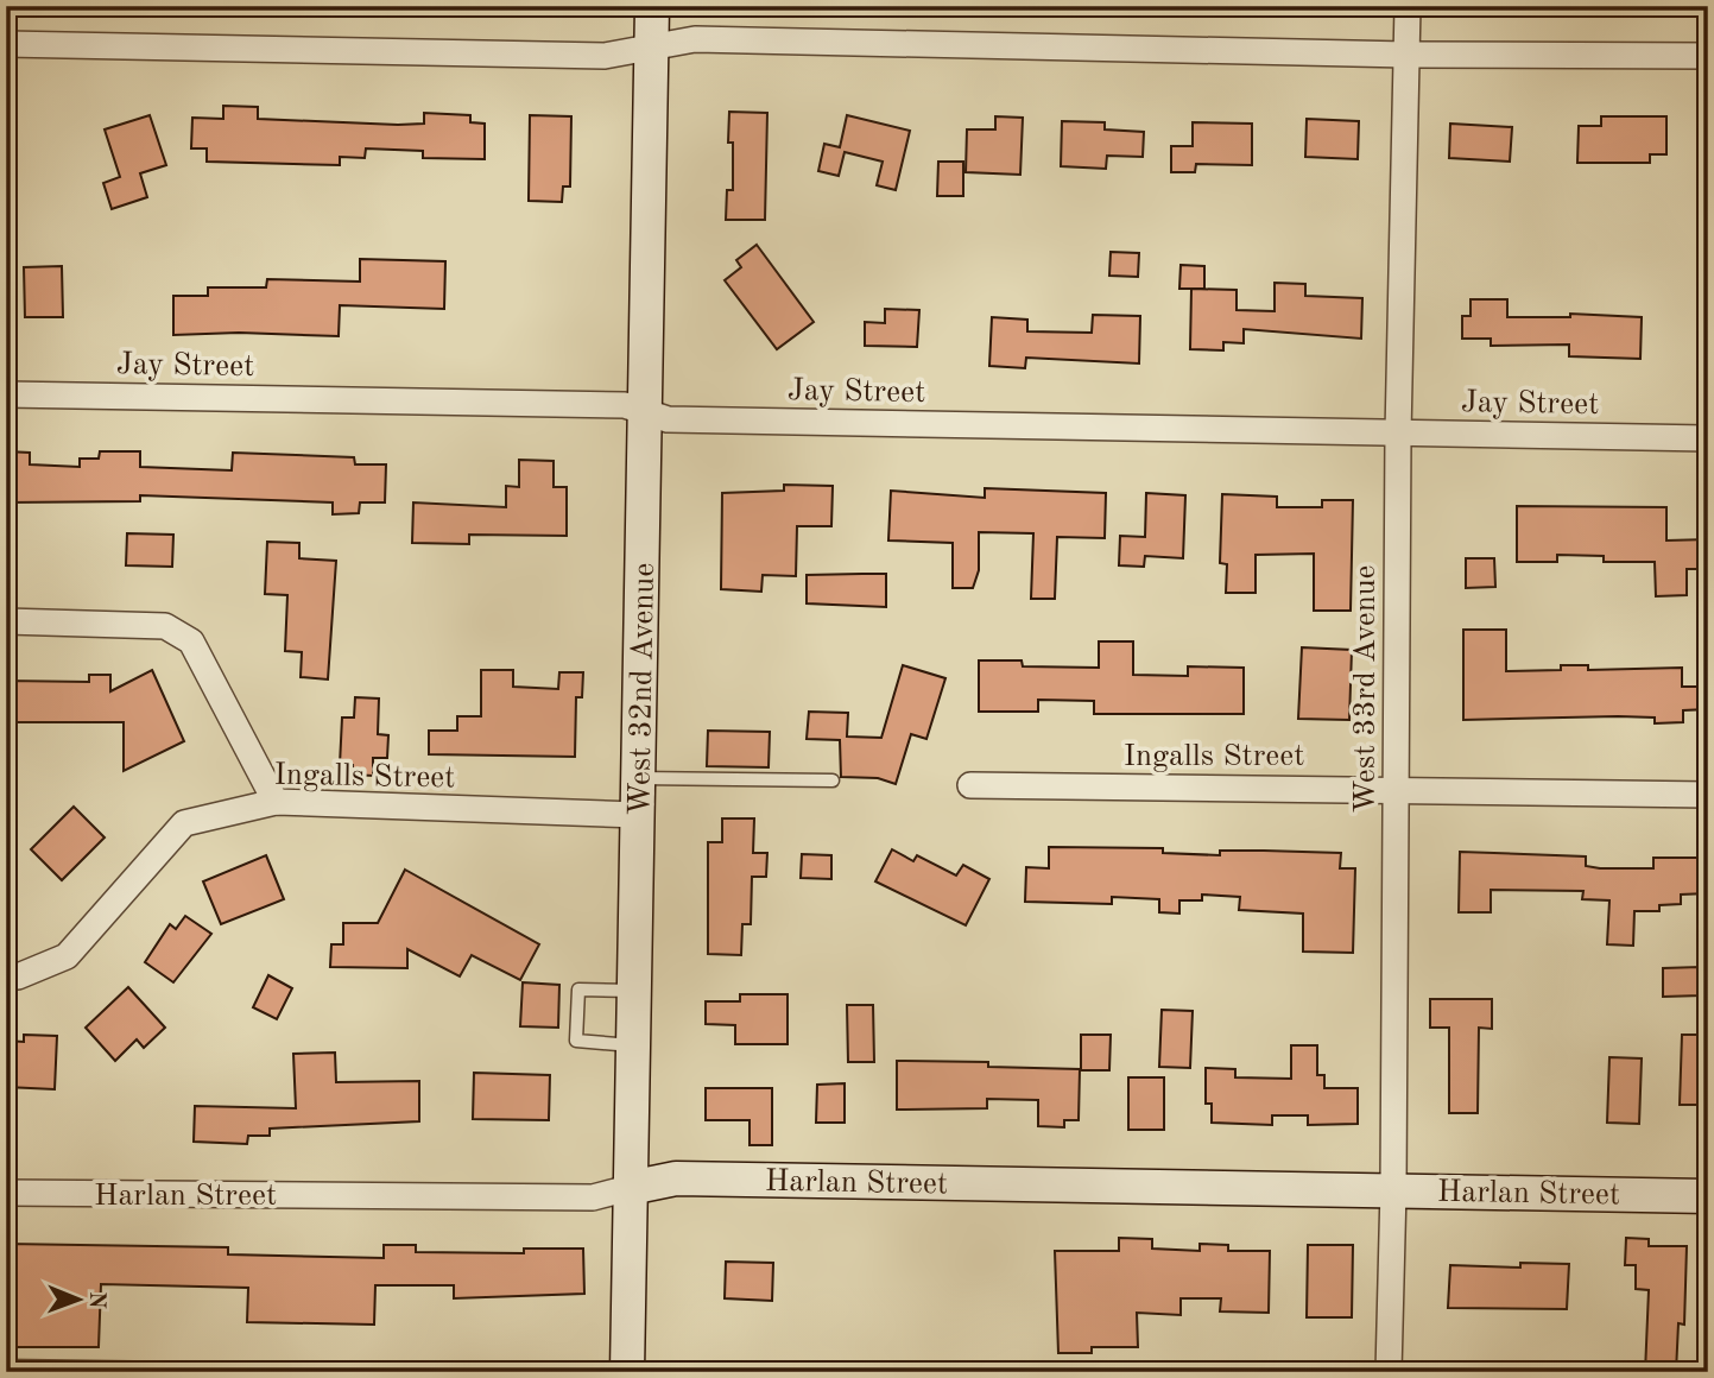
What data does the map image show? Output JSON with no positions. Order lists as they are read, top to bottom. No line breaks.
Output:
{"streets":{"street":["Jay Street","West 32nd Avenue","West 33rd Avenue","Ingalls Street","Harlan Street"]},"crossings":[["Jay Street","West 32nd Avenue"],["Jay Street","West 33rd Avenue"],["West 32nd Avenue","Ingalls Street"],["West 32nd Avenue","Harlan Street"],["West 33rd Avenue","Ingalls Street"],["West 33rd Avenue","Harlan Street"]],"north":"right"}
